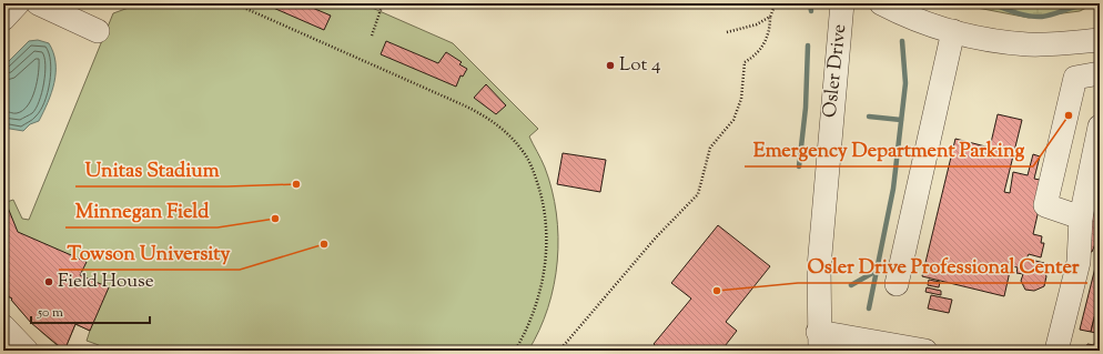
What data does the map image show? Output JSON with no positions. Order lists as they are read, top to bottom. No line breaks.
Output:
{"streets":{"street":["Osler Drive"]},"places":["Lot 4","Emergency Department Parking","Unitas Stadium","Minnegan Field","Towson University","Field House","Osler Drive Professional Center"],"scale_bar":"50 m"}
